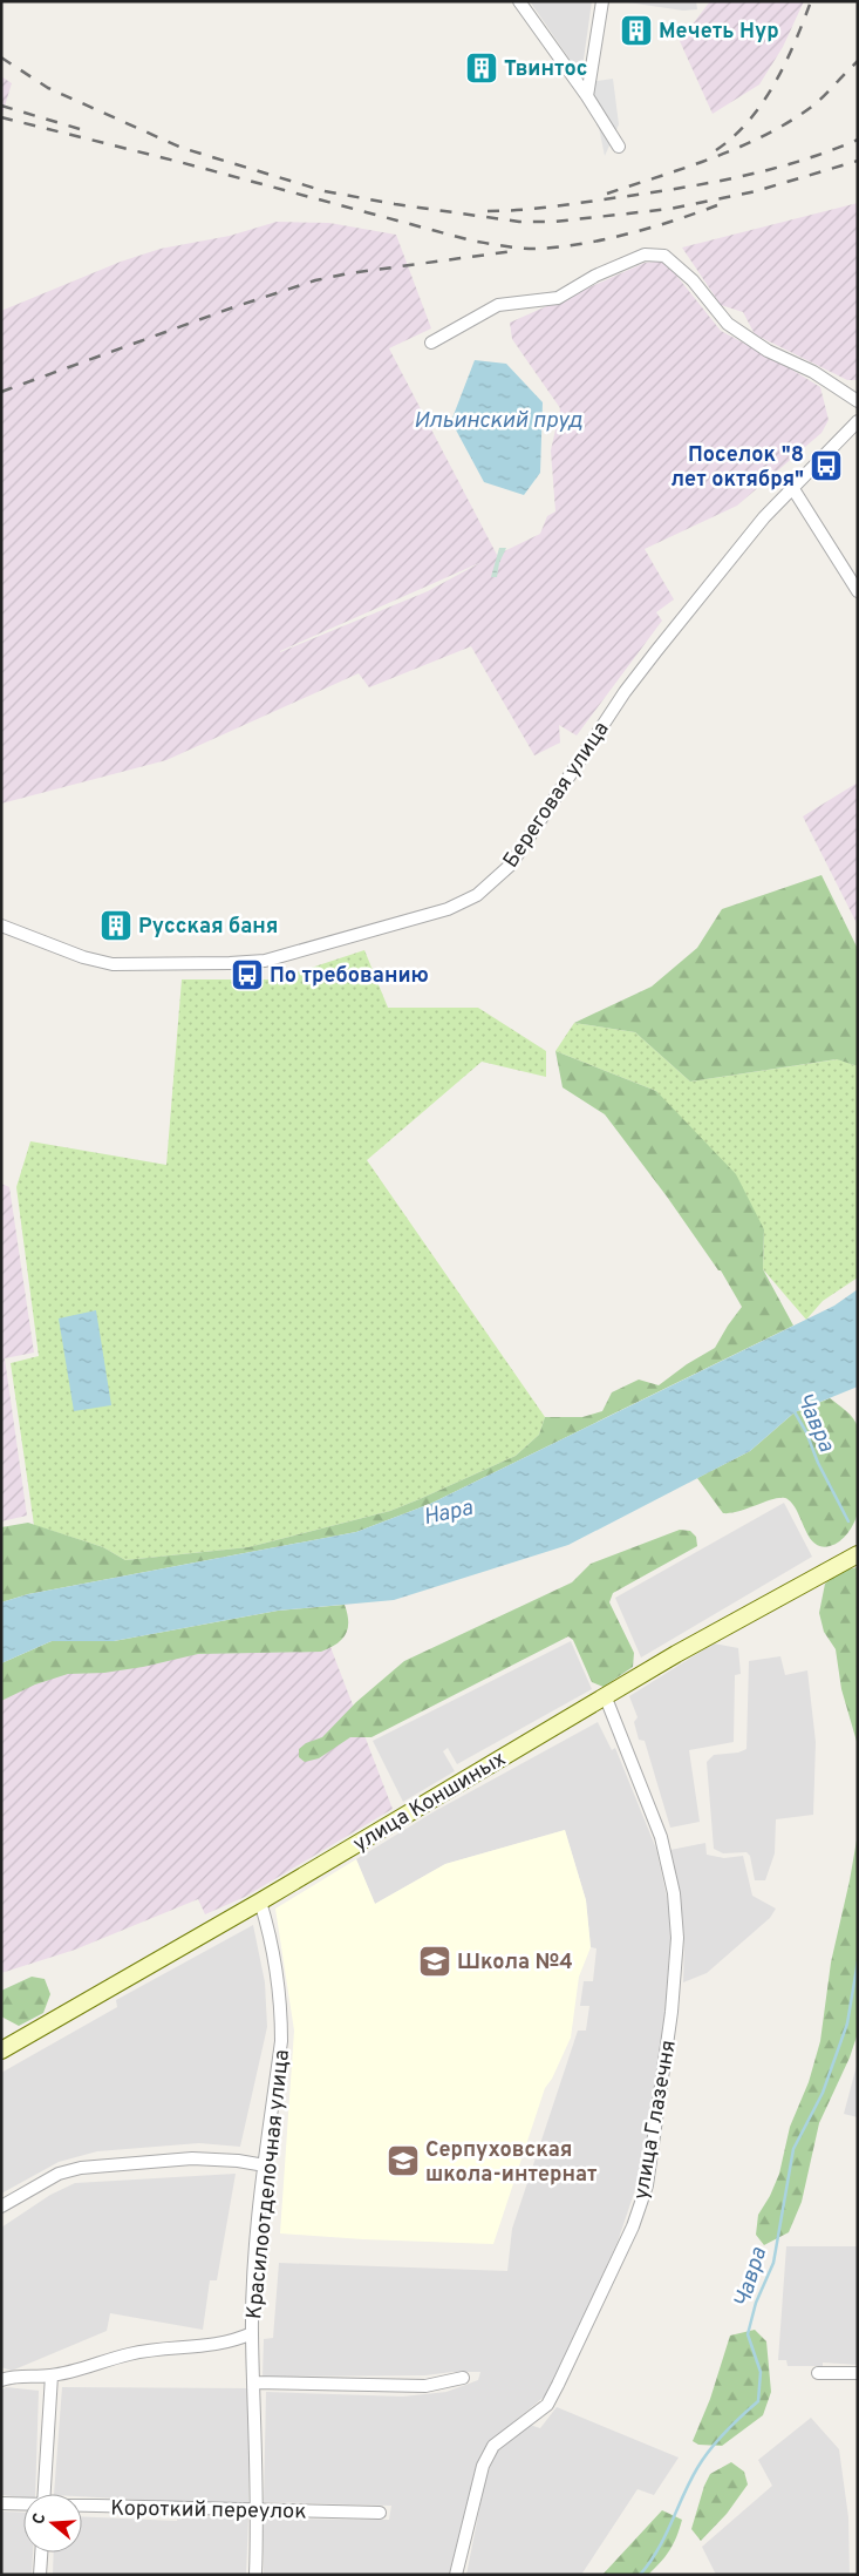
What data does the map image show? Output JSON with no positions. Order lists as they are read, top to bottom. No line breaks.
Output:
{"streets":{"main road":["улица Коншиных"],"street":["Береговая улица","улица Глазечня","Красилоотделочная улица","Короткий переулок"]},"crossings":[["улица Коншиных","улица Глазечня"],["улица Коншиных","Красилоотделочная улица"],["Красилоотделочная улица","Короткий переулок"]],"water":["Ильинский пруд","Чавра","Нара"],"places":{"building":["Мечеть Нур","Твинтос","Русская баня"],"bus stop":["Поселок \"8 лет октября\"","По требованию"],"school or university":["Школа №4","Серпуховская школа-интернат"]},"north":"left"}
